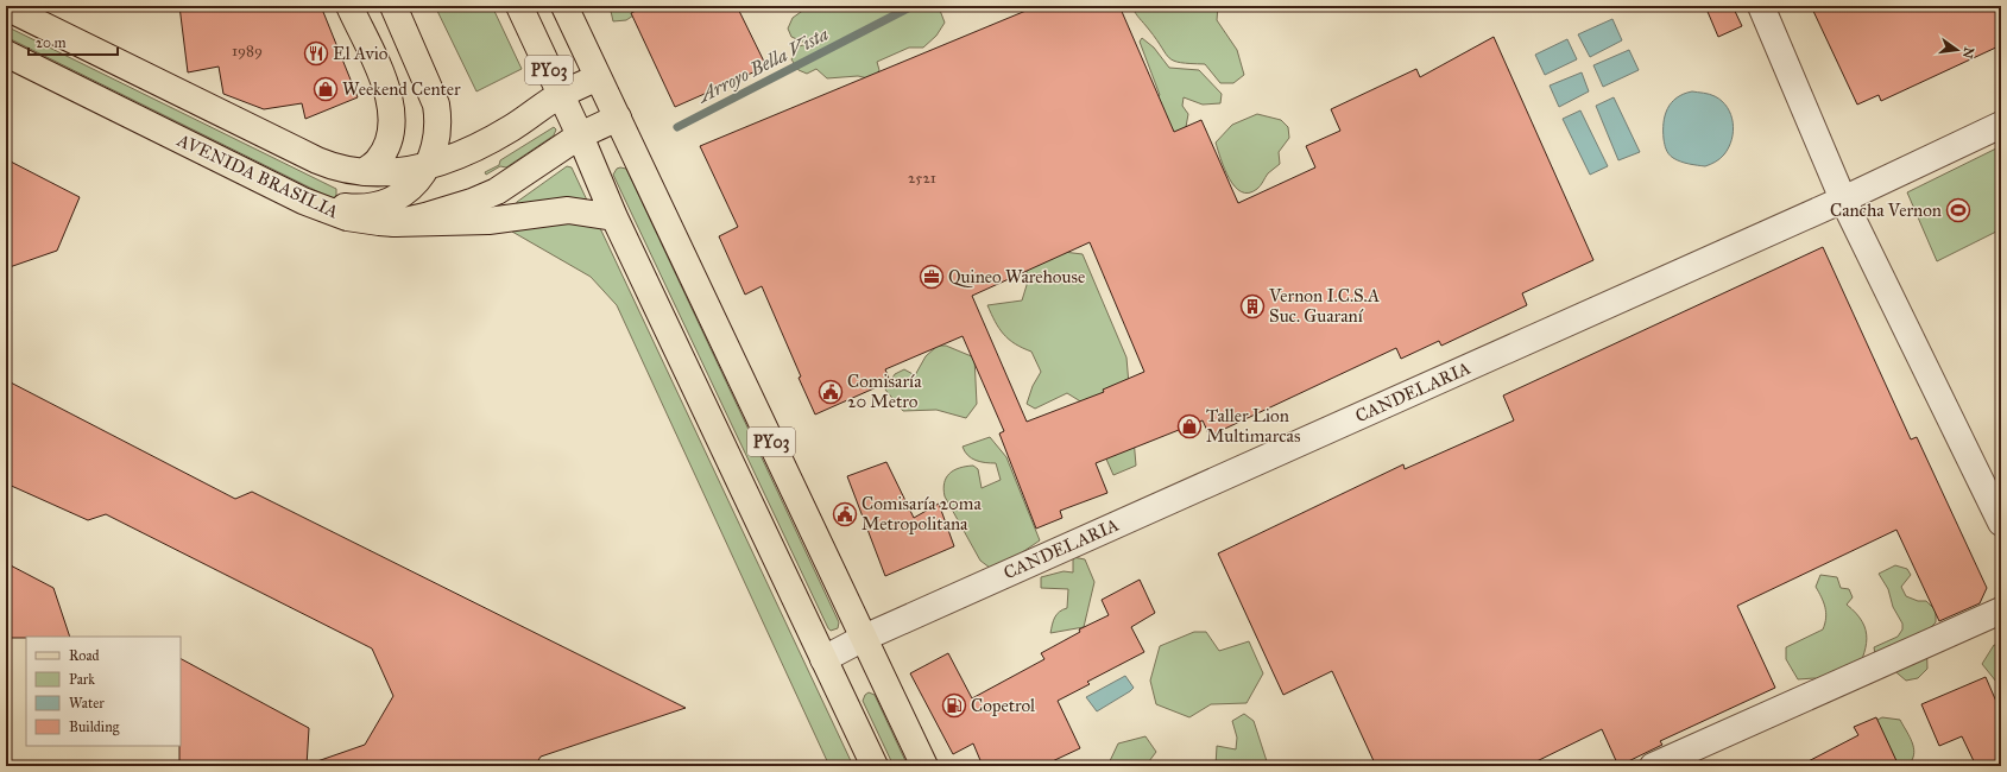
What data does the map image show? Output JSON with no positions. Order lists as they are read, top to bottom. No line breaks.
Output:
{"streets":{"main road":["PY03","AVENIDA BRASILIA"],"street":["CANDELARIA"]},"crossings":[["PY03","AVENIDA BRASILIA"],["PY03","CANDELARIA"]],"water":["Arroyo Bella Vista"],"places":{"restaurant":["El Avio"],"shop":["Weekend Center","Taller Lion Multimarcas"],"sports":["Cancha Vernon"],"office":["Quineo Warehouse"],"building":["Vernon I.C.S.A Suc. Guaraní"],"public building":["Comisaría 20 Metro","Comisaría 20ma Metropolitana"],"fuel station":["Copetrol"]},"house_numbers":["1989","2521"],"legend":["Road","Park","Water","Building"],"scale_bar":"20 m","north":"right"}
